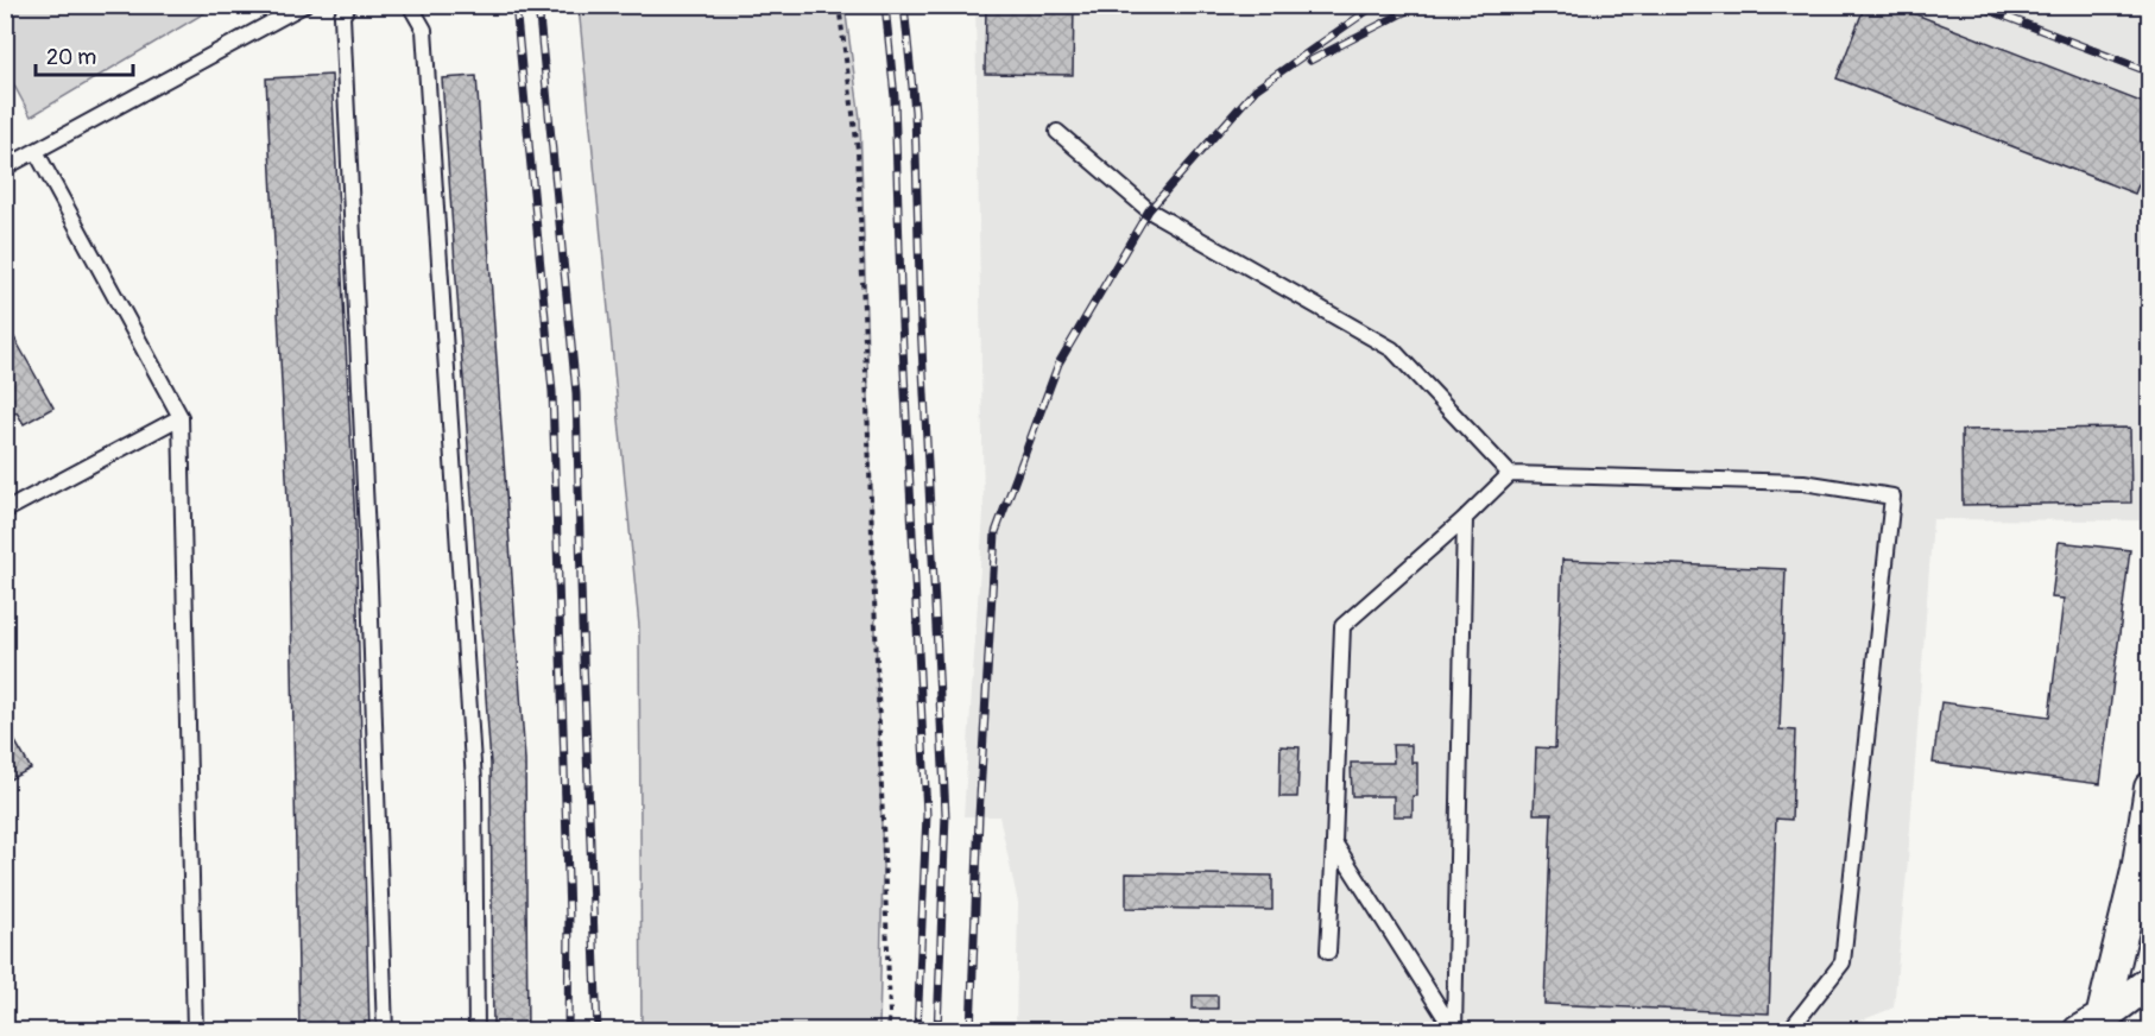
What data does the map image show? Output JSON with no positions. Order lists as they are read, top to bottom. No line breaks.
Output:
{"scale_bar":"20 m"}
